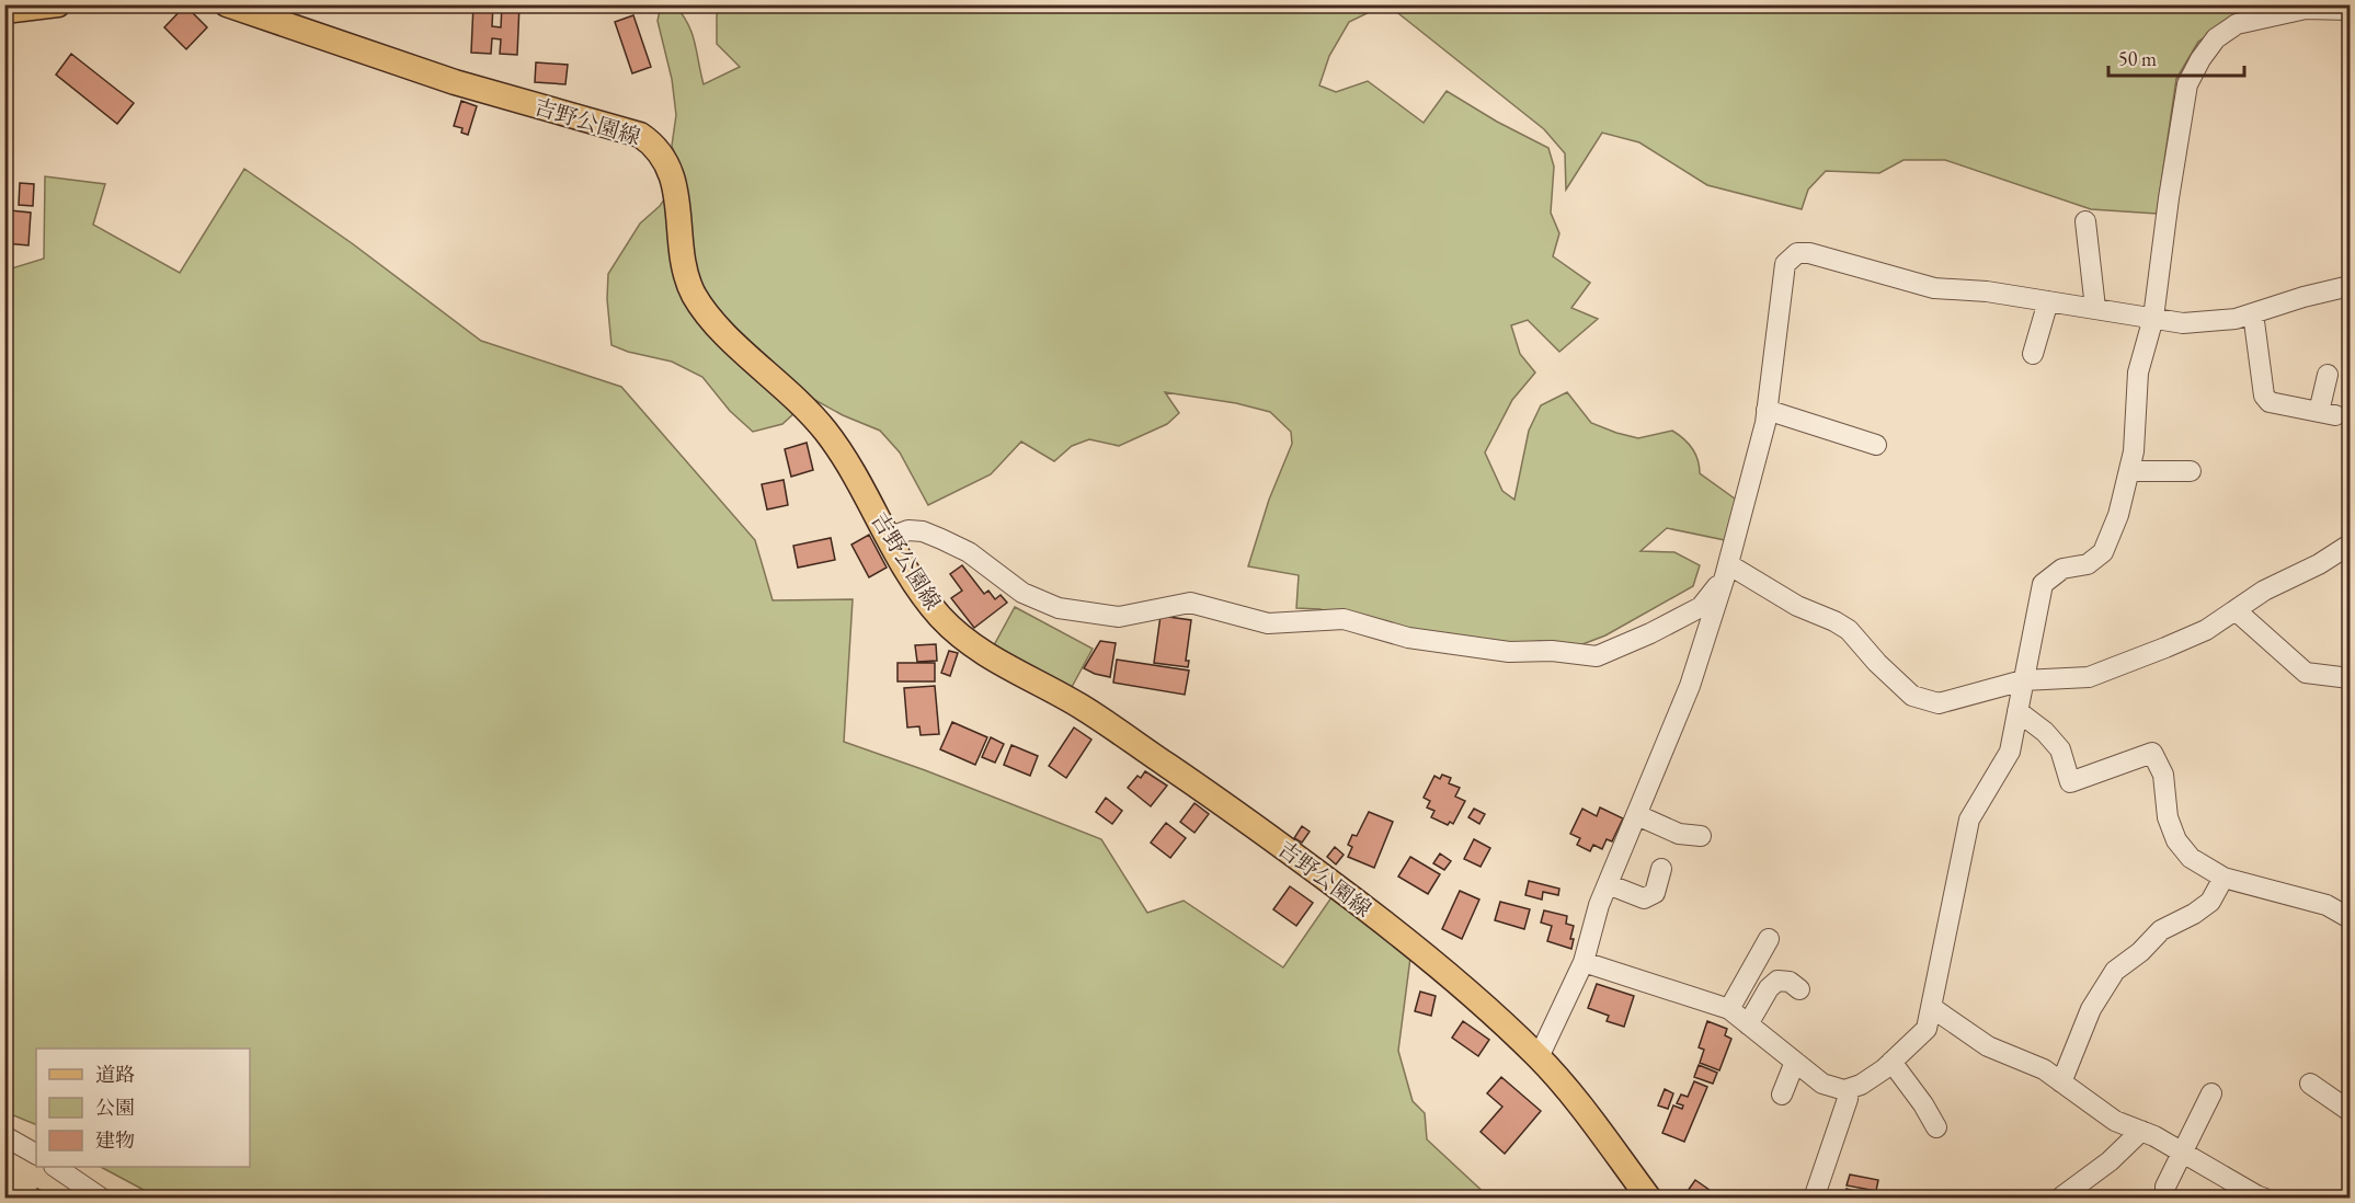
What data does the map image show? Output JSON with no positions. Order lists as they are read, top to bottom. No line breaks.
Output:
{"streets":{"main road":["吉野公園線"]},"legend":["道路","公園","建物"],"scale_bar":"50 m"}
